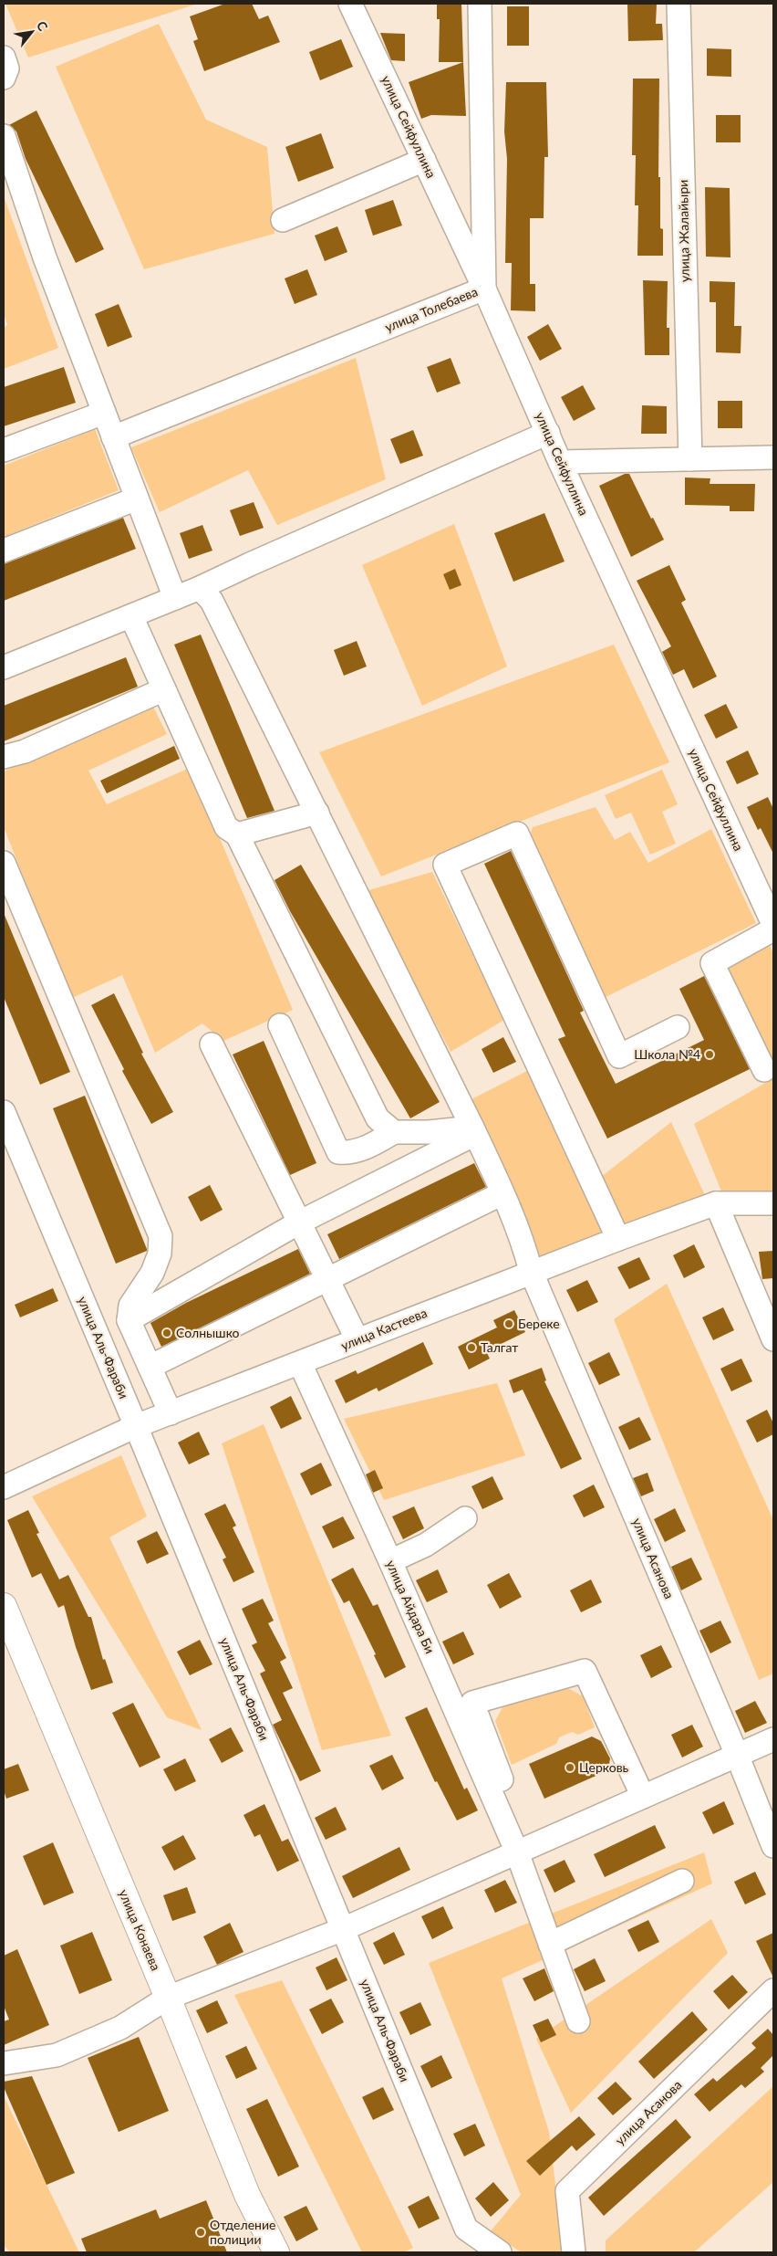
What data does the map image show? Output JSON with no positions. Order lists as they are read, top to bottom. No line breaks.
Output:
{"streets":{"main road":["улица Конаева"],"street":["улица Сейфуллина","улица Жалайыри","улица Толебаева","улица Кастеева","улица Аль-Фараби","улица Асанова","улица Айдара Би"]},"crossings":[["улица Сейфуллина","улица Толебаева"],["улица Кастеева","улица Аль-Фараби"],["улица Кастеева","улица Асанова"],["улица Кастеева","улица Айдара Би"]],"places":["Школа №4","Береке","Солнышко","Талгат","Церковь","Отделение полиции"],"north":"top right"}
